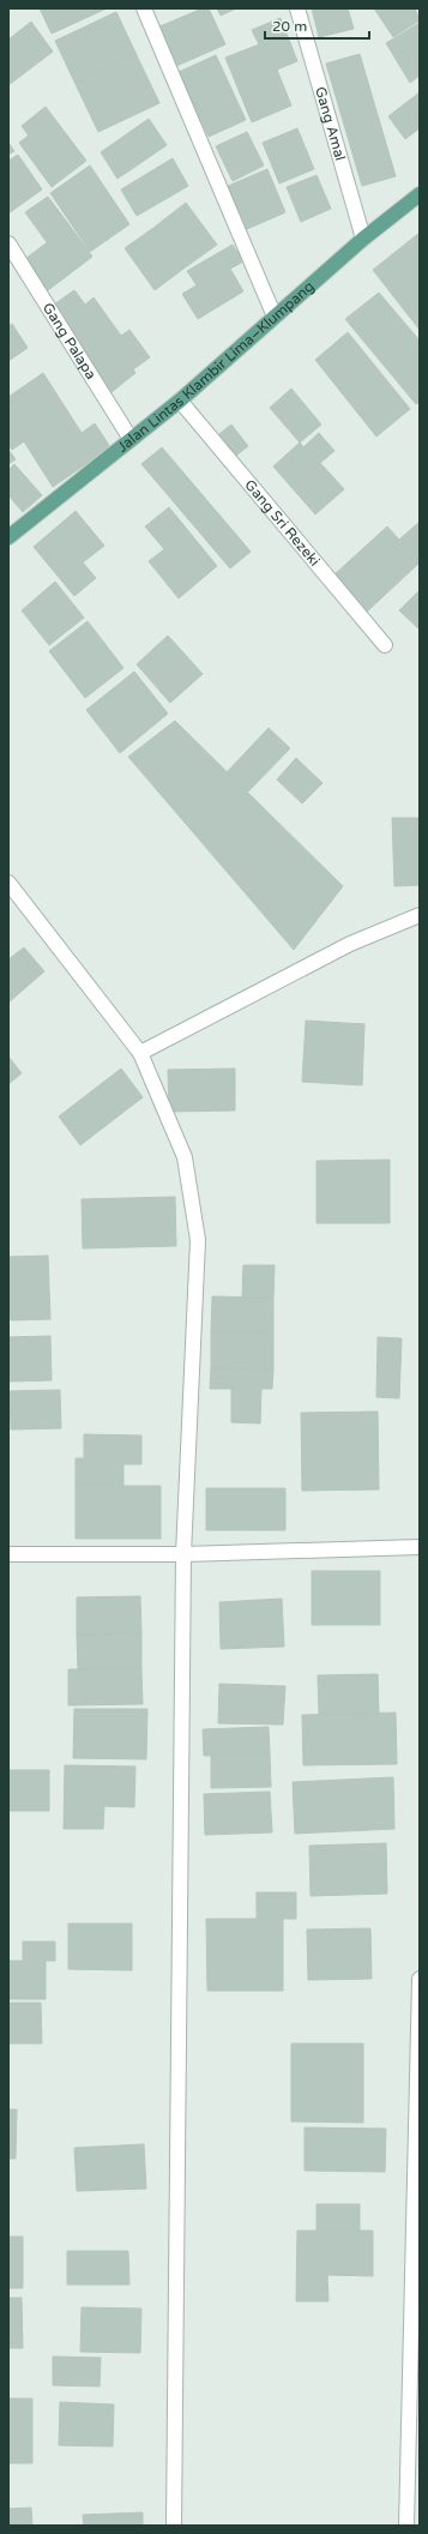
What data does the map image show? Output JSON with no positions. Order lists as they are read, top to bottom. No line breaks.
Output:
{"streets":{"main road":["Jalan Lintas Klambir Lima–Klumpang"],"street":["Gang Amal","Gang Palapa","Gang Sri Rezeki"]},"crossings":[["Gang Amal","Jalan Lintas Klambir Lima–Klumpang"],["Gang Palapa","Jalan Lintas Klambir Lima–Klumpang"],["Jalan Lintas Klambir Lima–Klumpang","Gang Sri Rezeki"]],"scale_bar":"20 m"}
